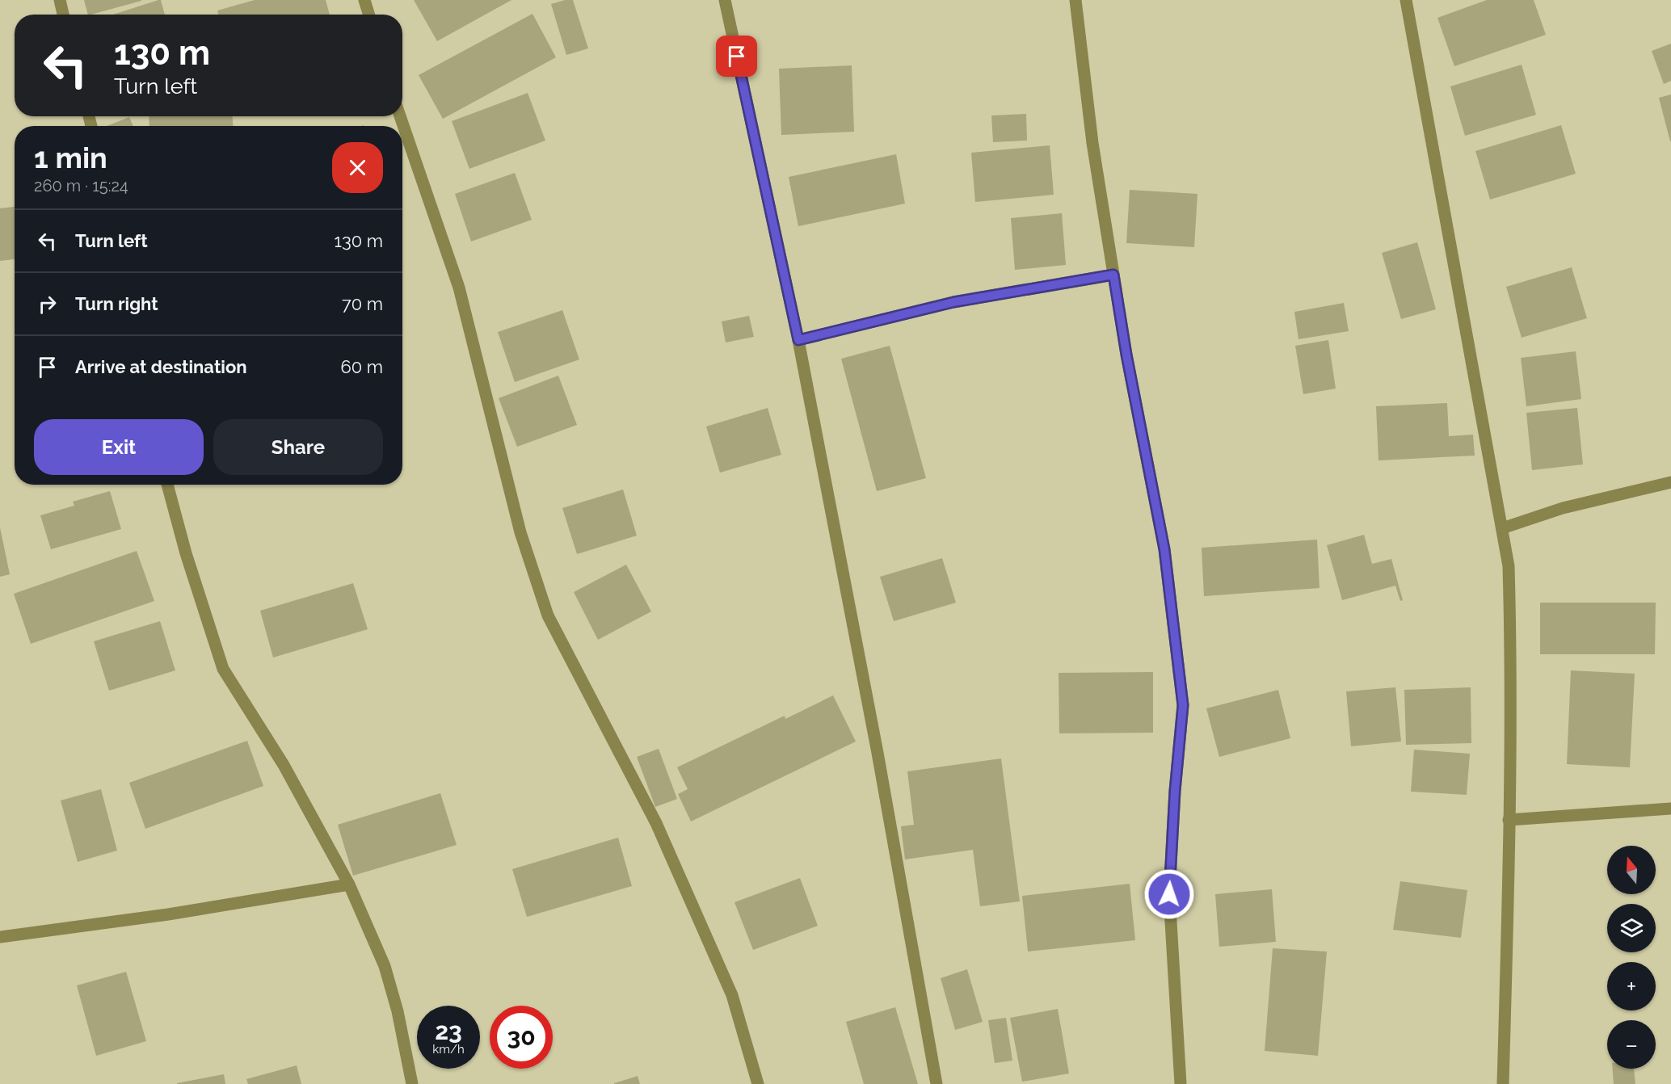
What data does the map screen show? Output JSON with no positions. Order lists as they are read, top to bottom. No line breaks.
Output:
{"north":"top","page":{"turn":["130 m","Turn left"],"heading":["1 min","260 m · 15:24"],"list":[{"name":"Turn left","value":"130 m"},{"name":"Turn right","value":"70 m"},{"name":"Arrive at destination","value":"60 m"}],"buttons":["Exit","Share"],"map_buttons":["+","−"],"speed":"23 km/h","limit":"30"}}
